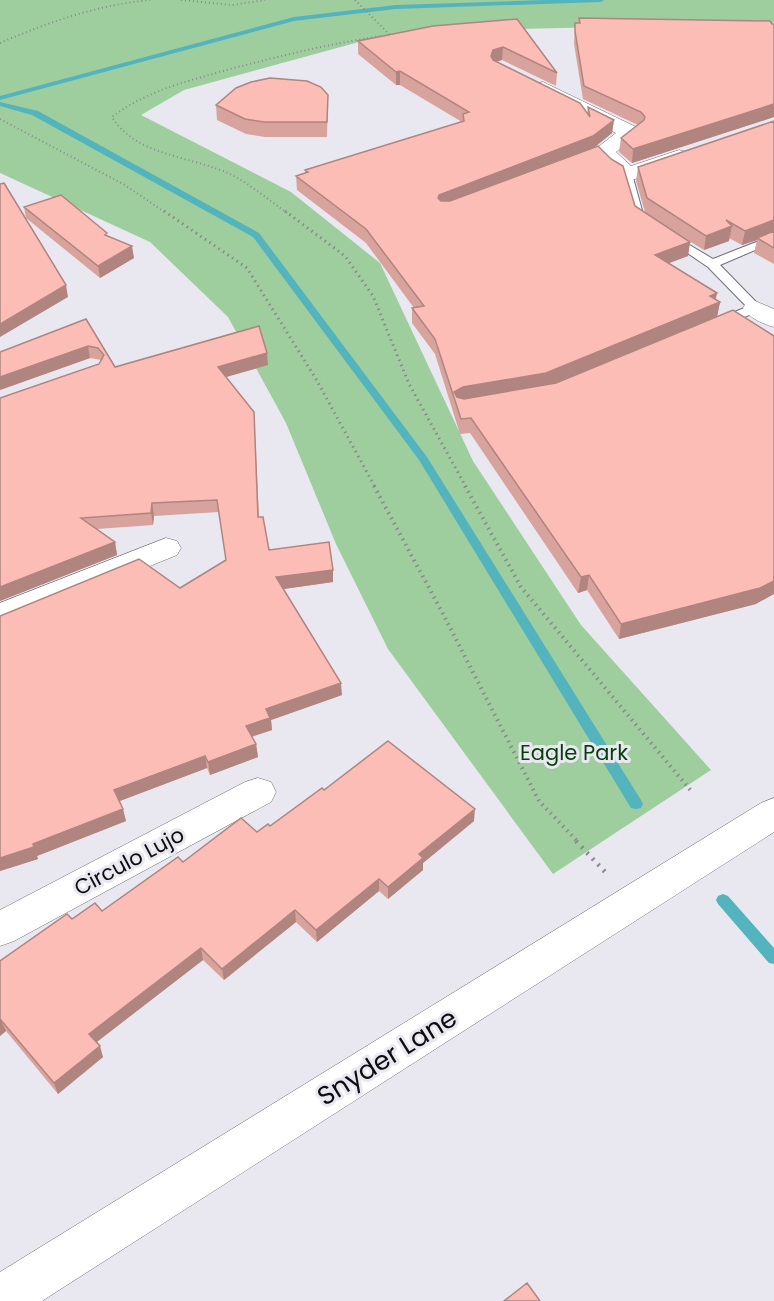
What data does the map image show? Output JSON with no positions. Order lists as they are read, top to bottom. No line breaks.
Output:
{"streets":{"street":["Circulo Lujo","Snyder Lane"]},"parks":["Eagle Park"]}
